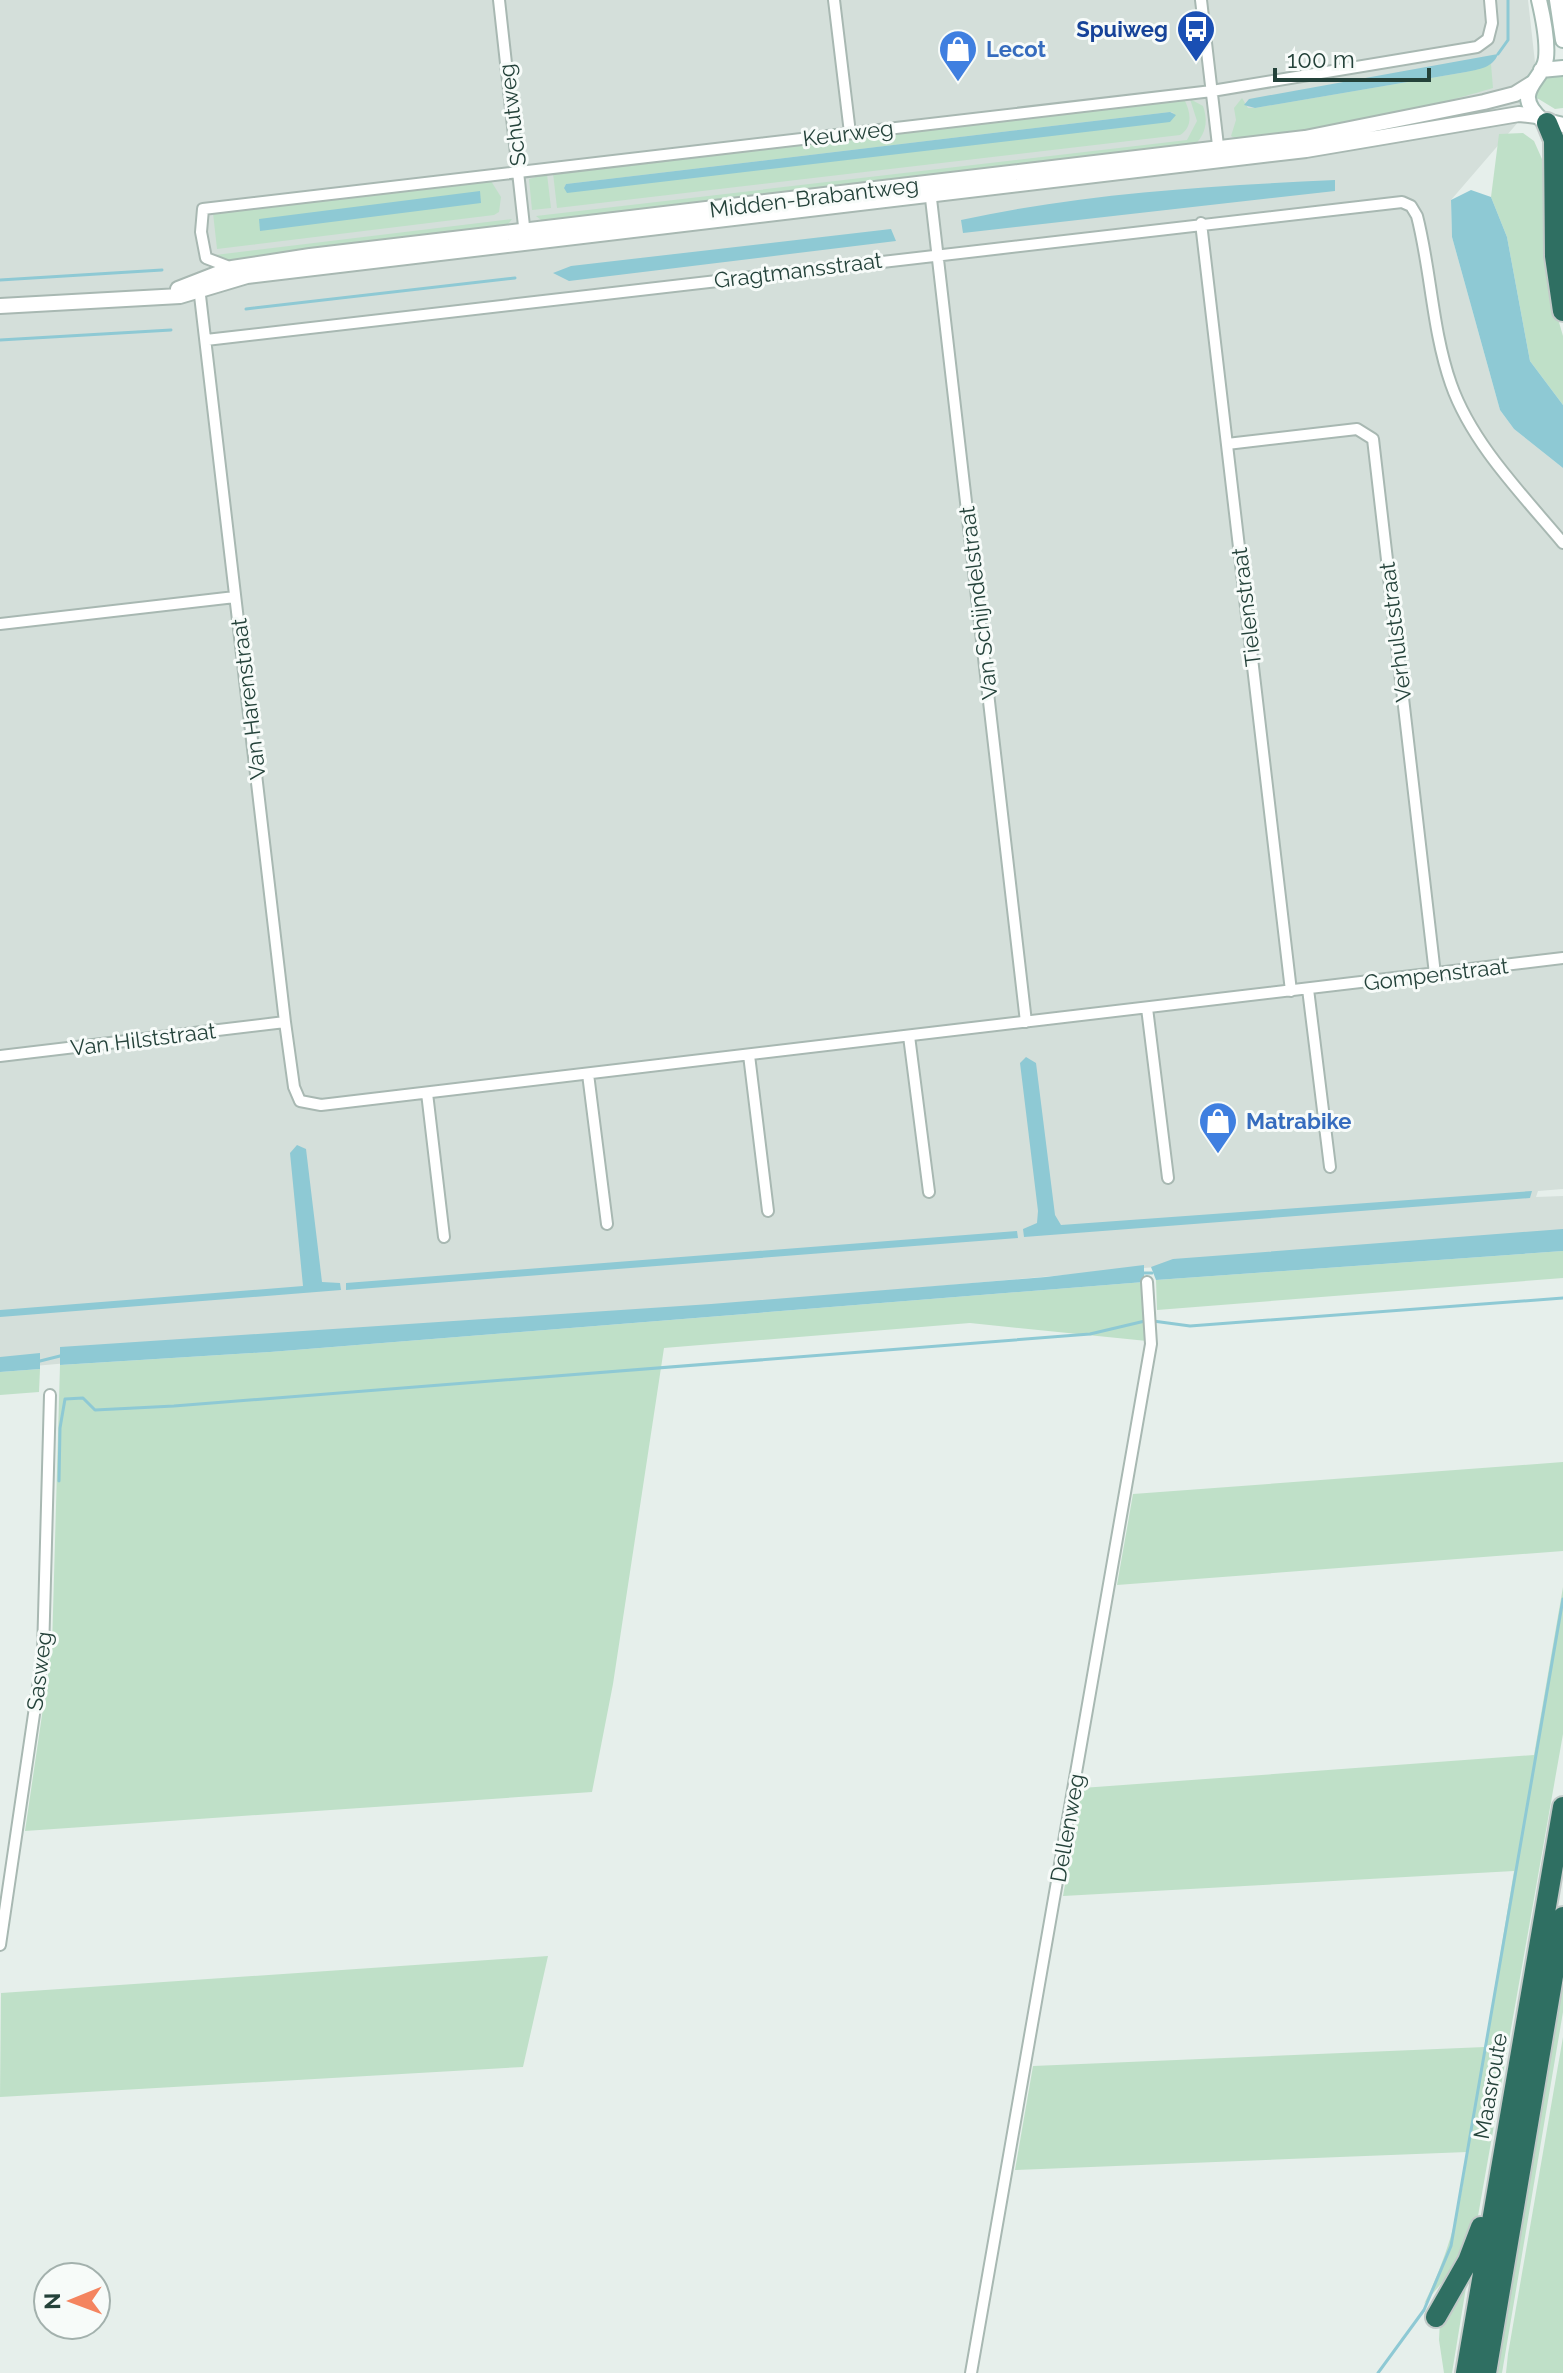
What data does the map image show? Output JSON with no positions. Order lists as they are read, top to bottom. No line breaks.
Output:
{"streets":{"highway":["Maasroute"],"street":["Schutweg","Keurweg","Midden-Brabantweg","Gragtmansstraat","Van Schijndelstraat","Tielenstraat","Verhulststraat","Van Harenstraat","Gompenstraat","Van Hilststraat","Sasweg","Dellenweg"]},"crossings":[["Schutweg","Keurweg"],["Schutweg","Midden-Brabantweg"],["Keurweg","Midden-Brabantweg"],["Midden-Brabantweg","Van Schijndelstraat"],["Midden-Brabantweg","Van Harenstraat"],["Gragtmansstraat","Van Schijndelstraat"],["Gragtmansstraat","Tielenstraat"],["Gragtmansstraat","Van Harenstraat"],["Van Schijndelstraat","Gompenstraat"],["Tielenstraat","Verhulststraat"],["Tielenstraat","Gompenstraat"],["Verhulststraat","Gompenstraat"],["Van Harenstraat","Gompenstraat"],["Van Harenstraat","Van Hilststraat"]],"places":{"bus stop":["Spuiweg"],"shop":["Lecot","Matrabike"]},"scale_bar":"100 m","north":"left"}
